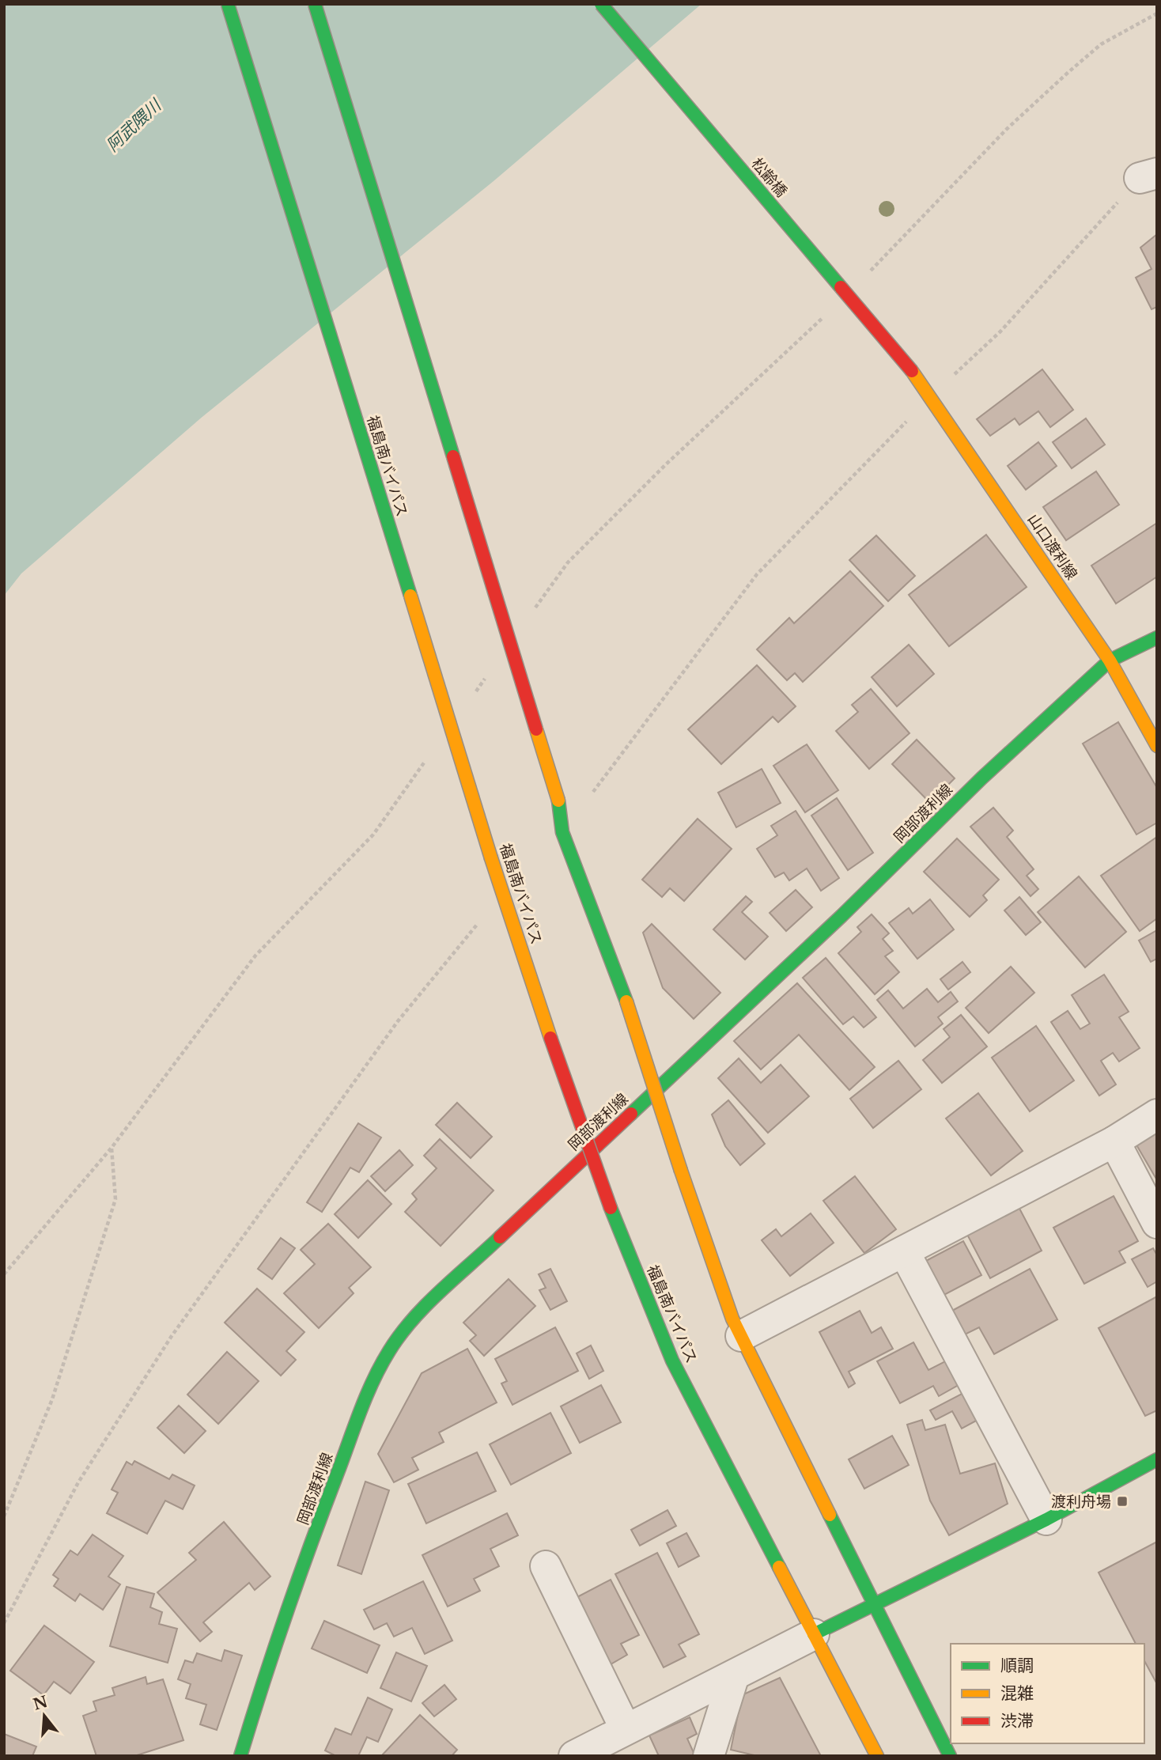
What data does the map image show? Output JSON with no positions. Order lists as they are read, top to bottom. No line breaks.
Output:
{"streets":{"main road":["松齢橋","福島南バイパス","山口渡利線","岡部渡利線"]},"crossings":[["松齢橋","山口渡利線"],["山口渡利線","岡部渡利線"]],"water":["阿武隈川"],"places":{"transit":["渡利舟場"]},"legend":["順調","混雑","渋滞"],"north":"top"}
